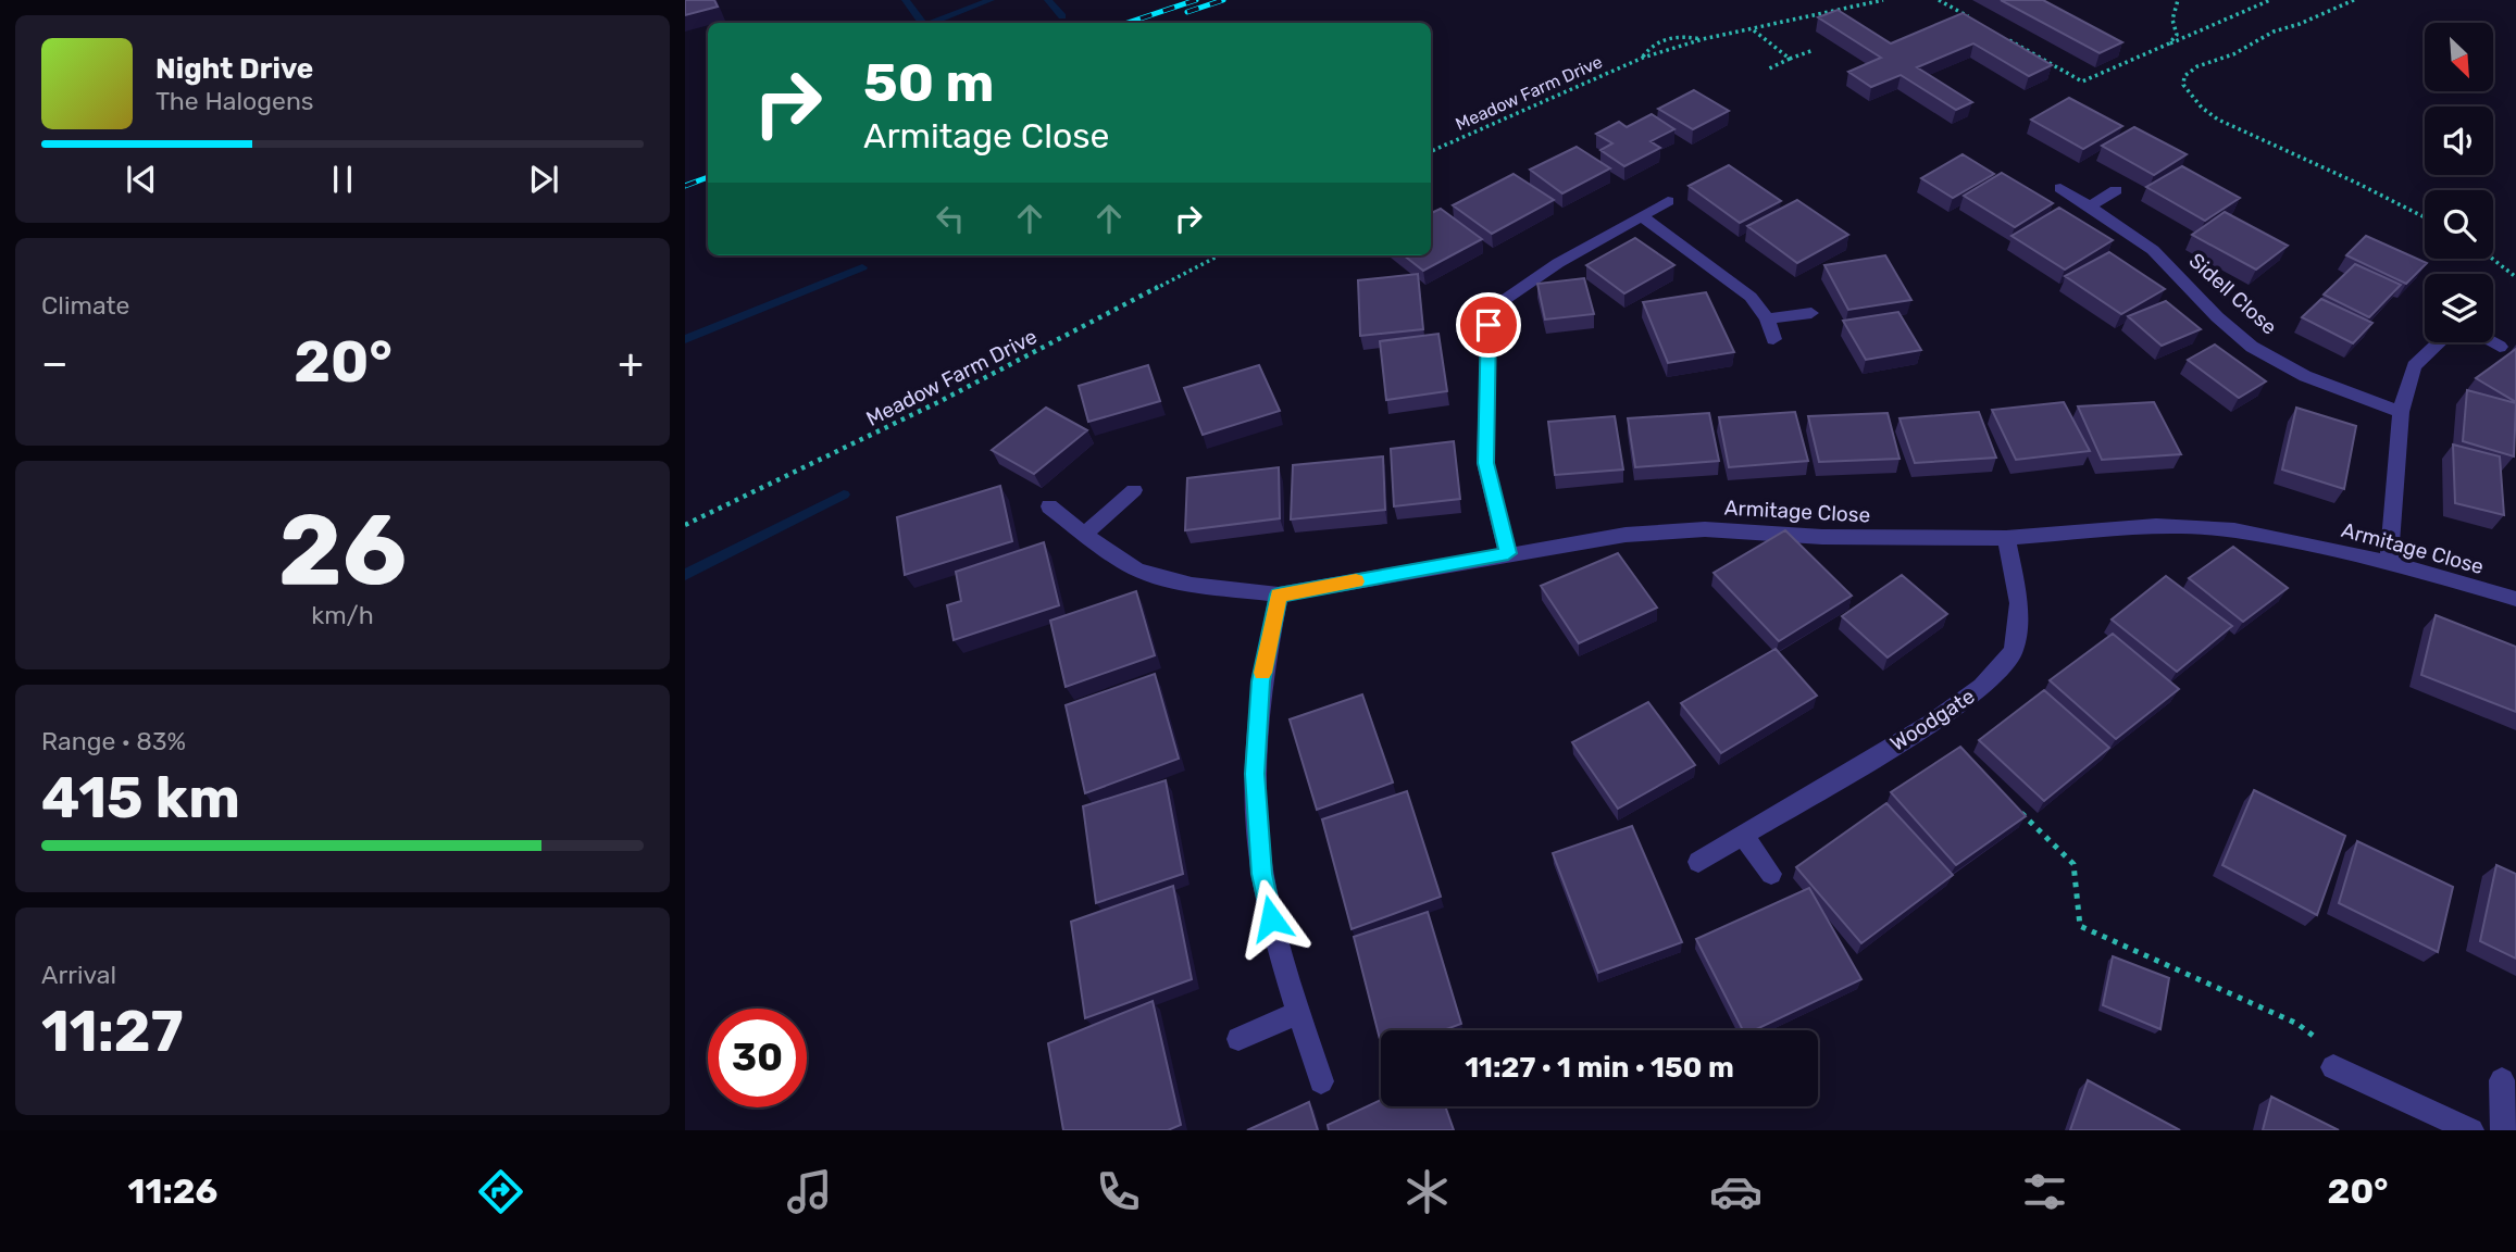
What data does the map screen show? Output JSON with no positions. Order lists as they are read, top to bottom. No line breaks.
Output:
{"streets":{"street":["Sidell Close","Armitage Close","Woodgate"],"path":["Meadow Farm Drive"]},"crossings":[["Armitage Close","Woodgate"]],"north":"bottom right","page":{"turn":["50 m","Armitage Close"],"song":["Night Drive","The Halogens"],"tile":["Climate",["26","km/h"],["Range · 83%","415 km"],["Arrival","11:27"]],"heat":["−","20°","+"],"limit":"30","trip":"11:27 · 1 min · 150 m","tabs":["11:26","20°"]}}
